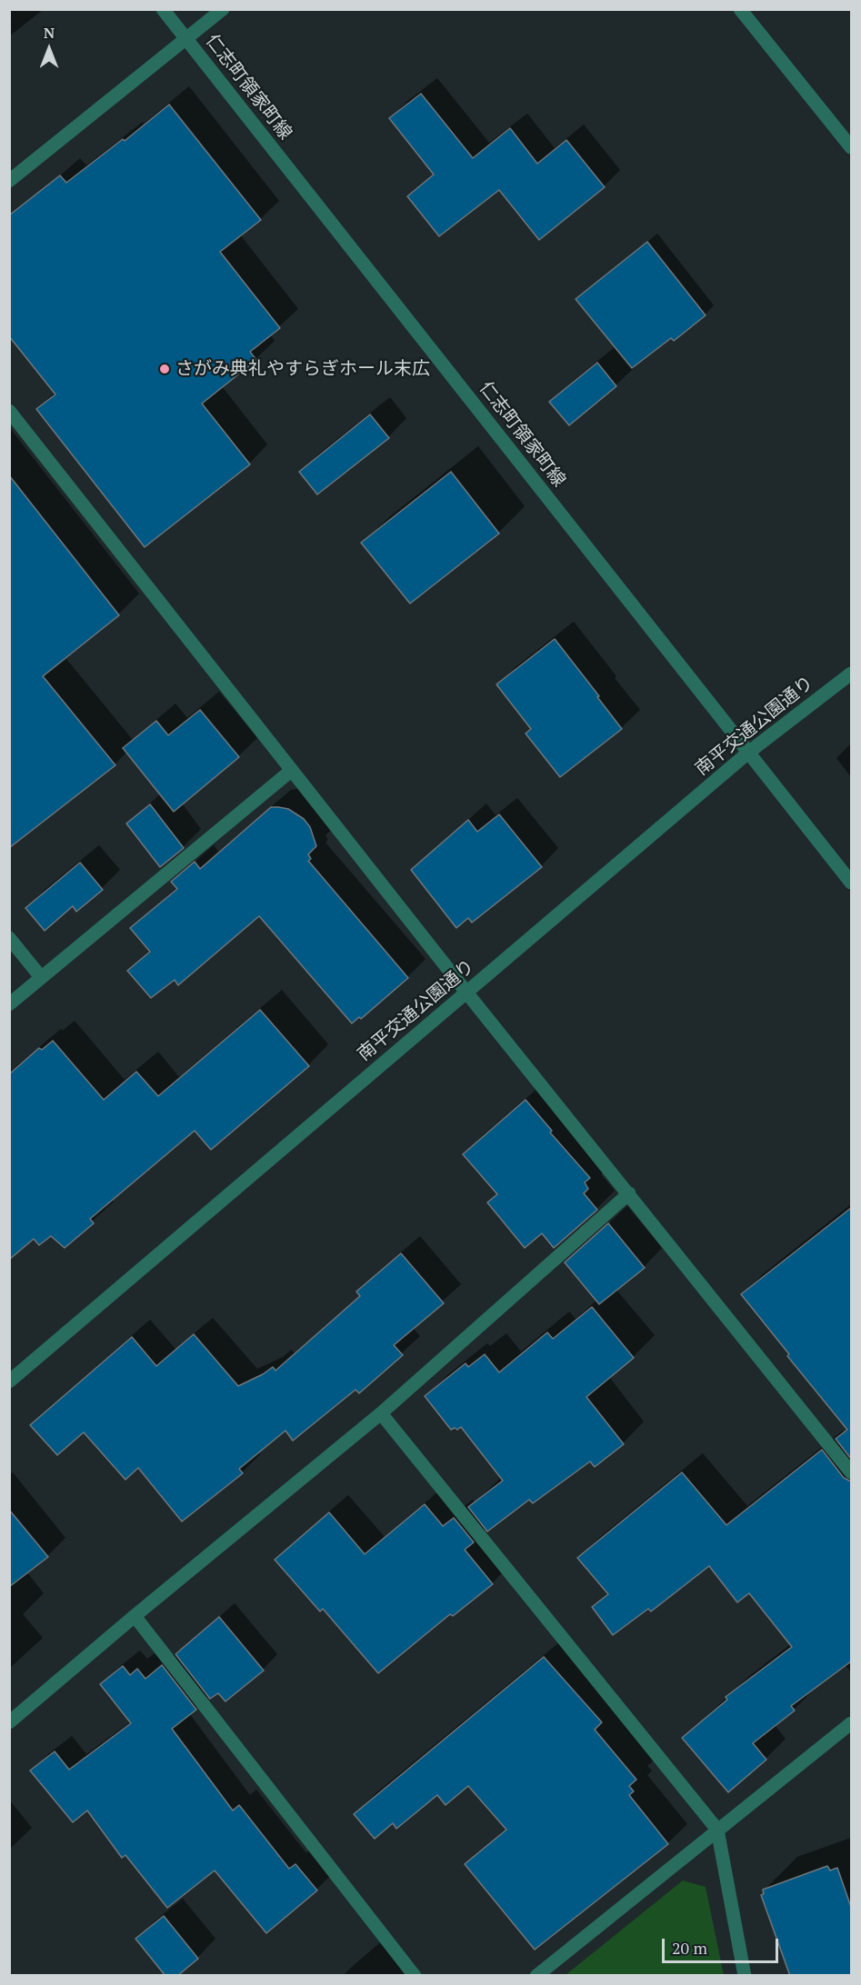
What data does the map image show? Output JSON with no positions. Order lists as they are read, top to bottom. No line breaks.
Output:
{"streets":{"street":["仁志町領家町線","南平交通公園通り"]},"crossings":[["仁志町領家町線","南平交通公園通り"]],"places":["さがみ典礼やすらぎホール末広"],"scale_bar":"20 m","north":"top"}
